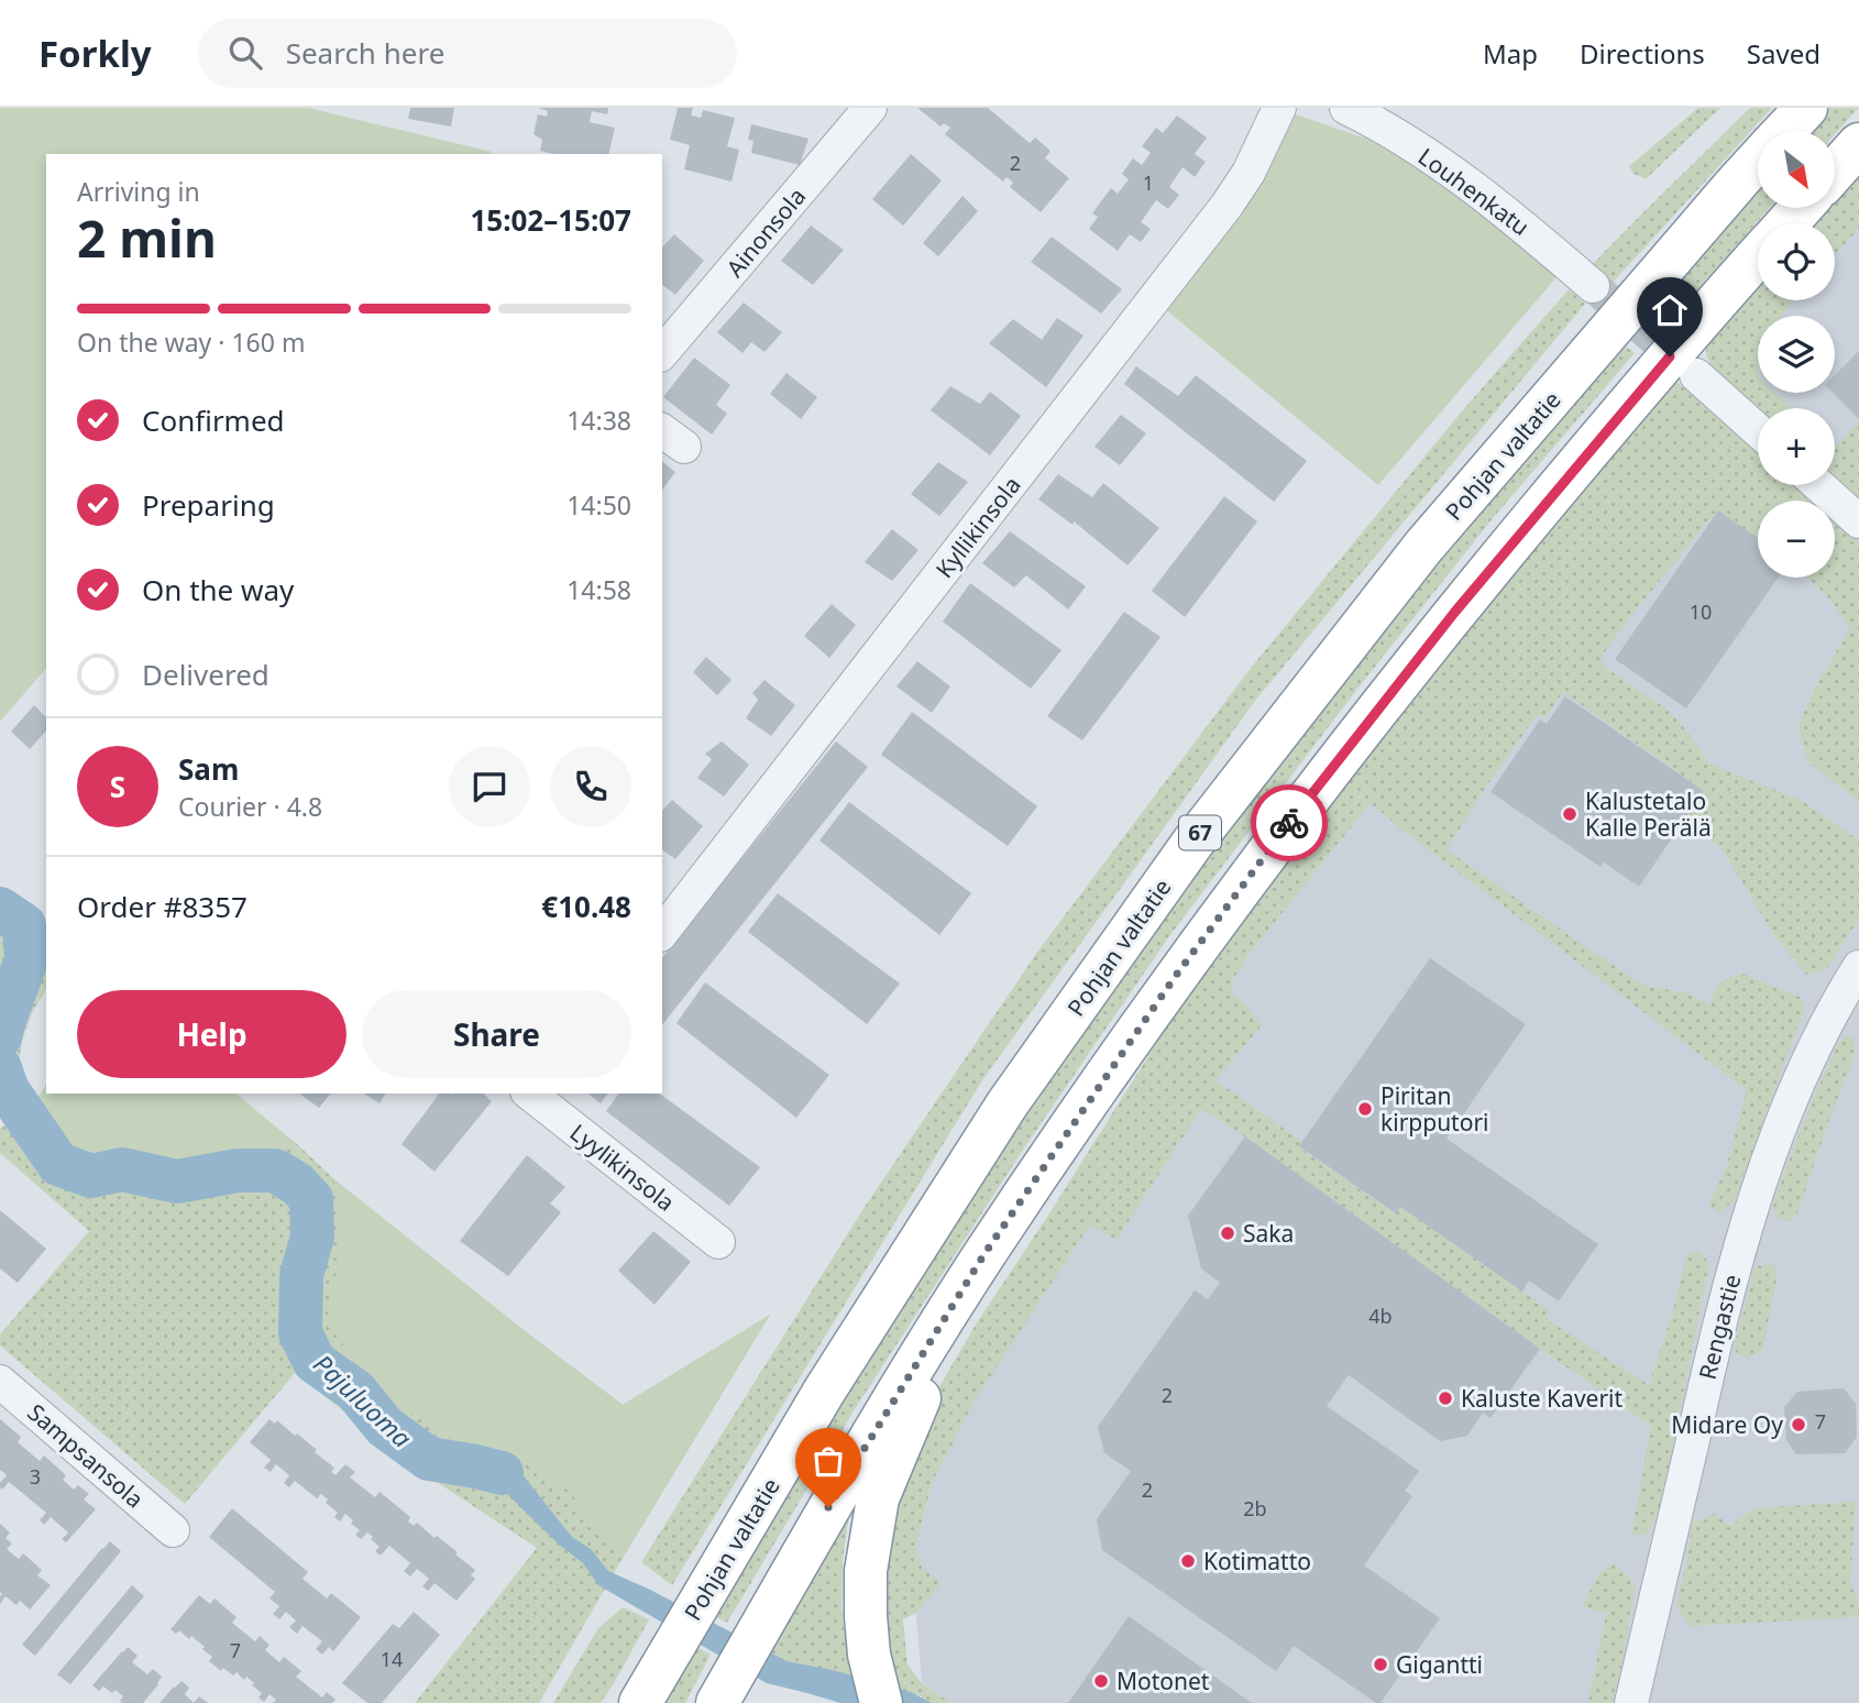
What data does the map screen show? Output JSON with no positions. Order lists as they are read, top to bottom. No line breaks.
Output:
{"streets":{"highway":["Pohjan valtatie","67"],"street":["Louhenkatu","Ainonsola","Kyllikinsola","Lyylikinsola","Rengastie","Sampsansola"]},"water":["Pajuluoma"],"places":["Kalustetalo Kalle Perälä","Piritan kirpputori","Saka","Kaluste Kaverit","Midare Oy","Kotimatto","Gigantti","Motonet"],"house_numbers":["2","1","10","4b","2","7","3","2","2b","7","14"],"north":"bottom right","page":{"header":"Forkly","search":"Search here","nav":["Map","Directions","Saved"],"map_buttons":["+","−"],"heading":["2 min","Arriving in","15:02–15:07"],"panel":["Sam","Courier · 4.8","Order #8357","€10.48"],"bar":"On the way · 160 m","list":[["Confirmed","14:38"],["Preparing","14:50"],["On the way","14:58"],"Delivered"],"round":"S","buttons":["Help","Share"]}}
